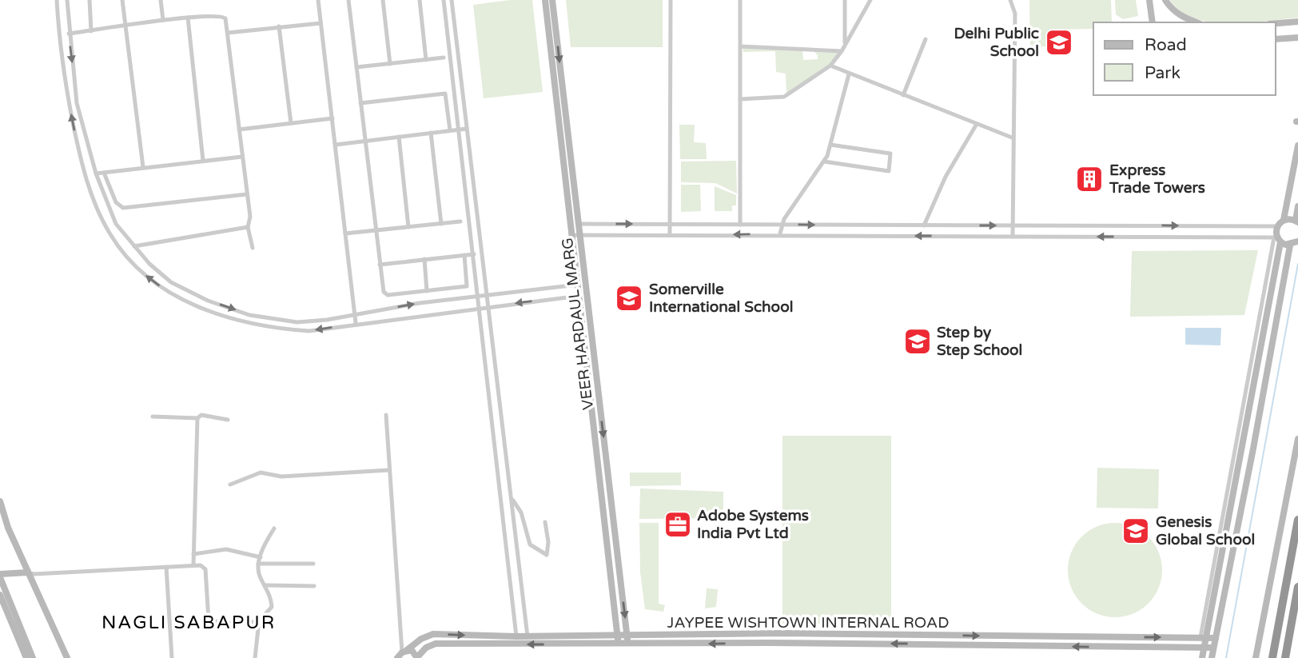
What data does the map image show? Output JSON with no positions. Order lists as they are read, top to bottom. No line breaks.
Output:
{"streets":{"street":["VEER HARDAUL MARG","JAYPEE WISHTOWN INTERNAL ROAD"]},"crossings":[["VEER HARDAUL MARG","JAYPEE WISHTOWN INTERNAL ROAD"]],"districts":["NAGLI SABAPUR"],"places":{"school or university":["Delhi Public School","Somerville International School","Step by Step School","Genesis Global School"],"building":["Express Trade Towers"],"office":["Adobe Systems India Pvt Ltd"]},"legend":["Road","Park"]}
